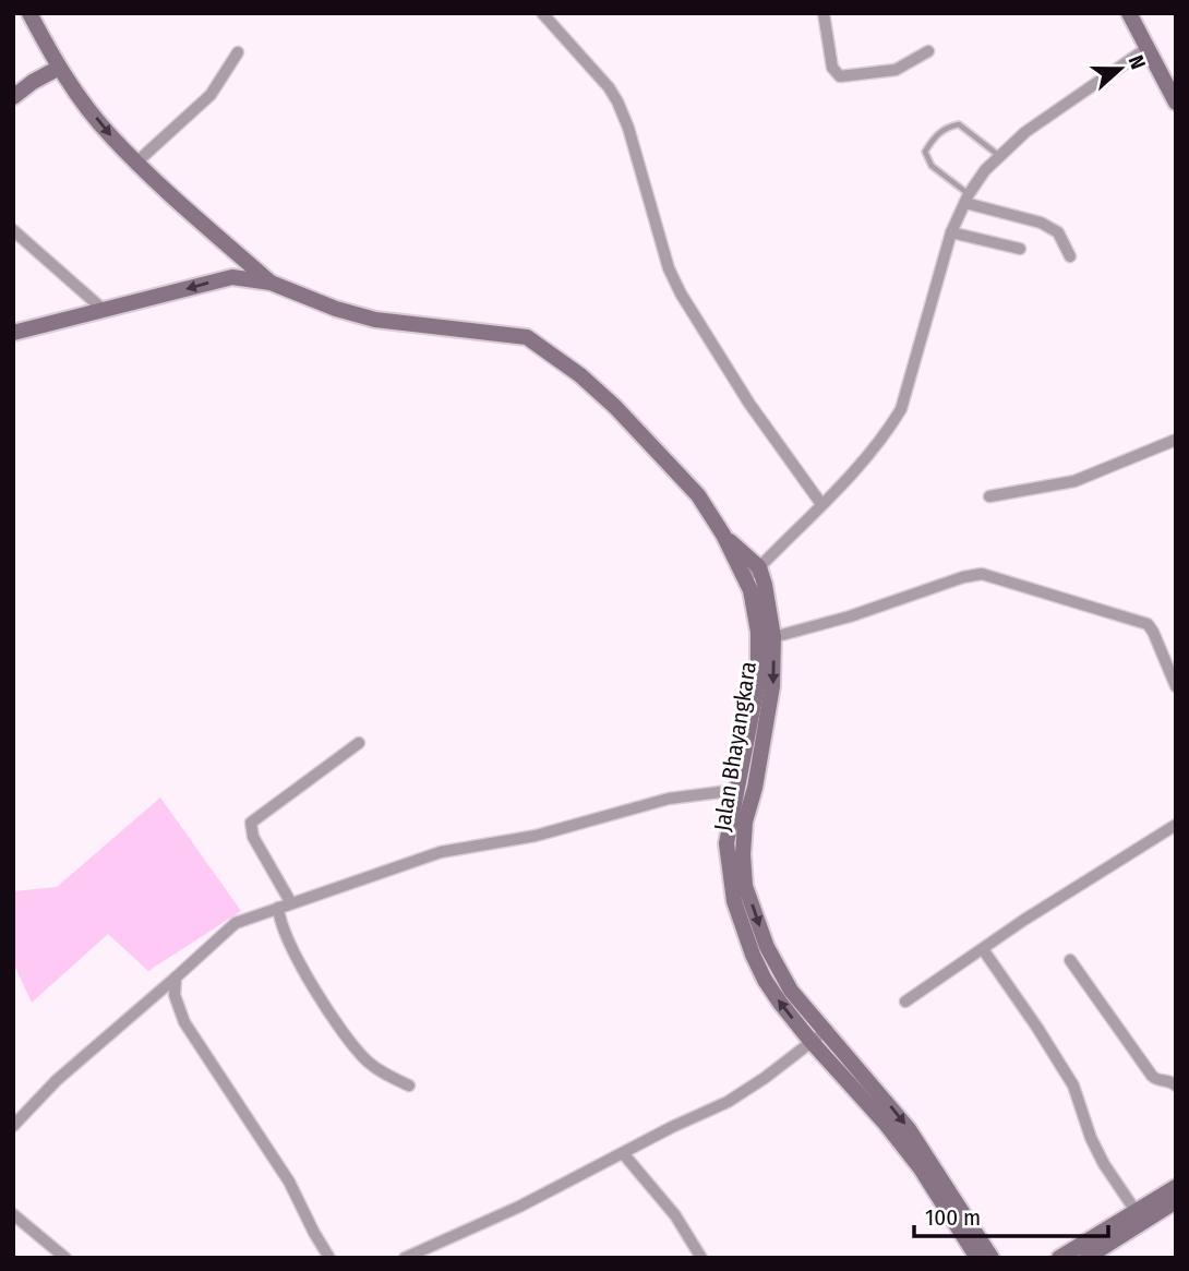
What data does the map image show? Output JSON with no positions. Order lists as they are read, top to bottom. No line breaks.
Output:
{"streets":{"main road":["Jalan Bhayangkara"]},"scale_bar":"100 m","north":"right"}
